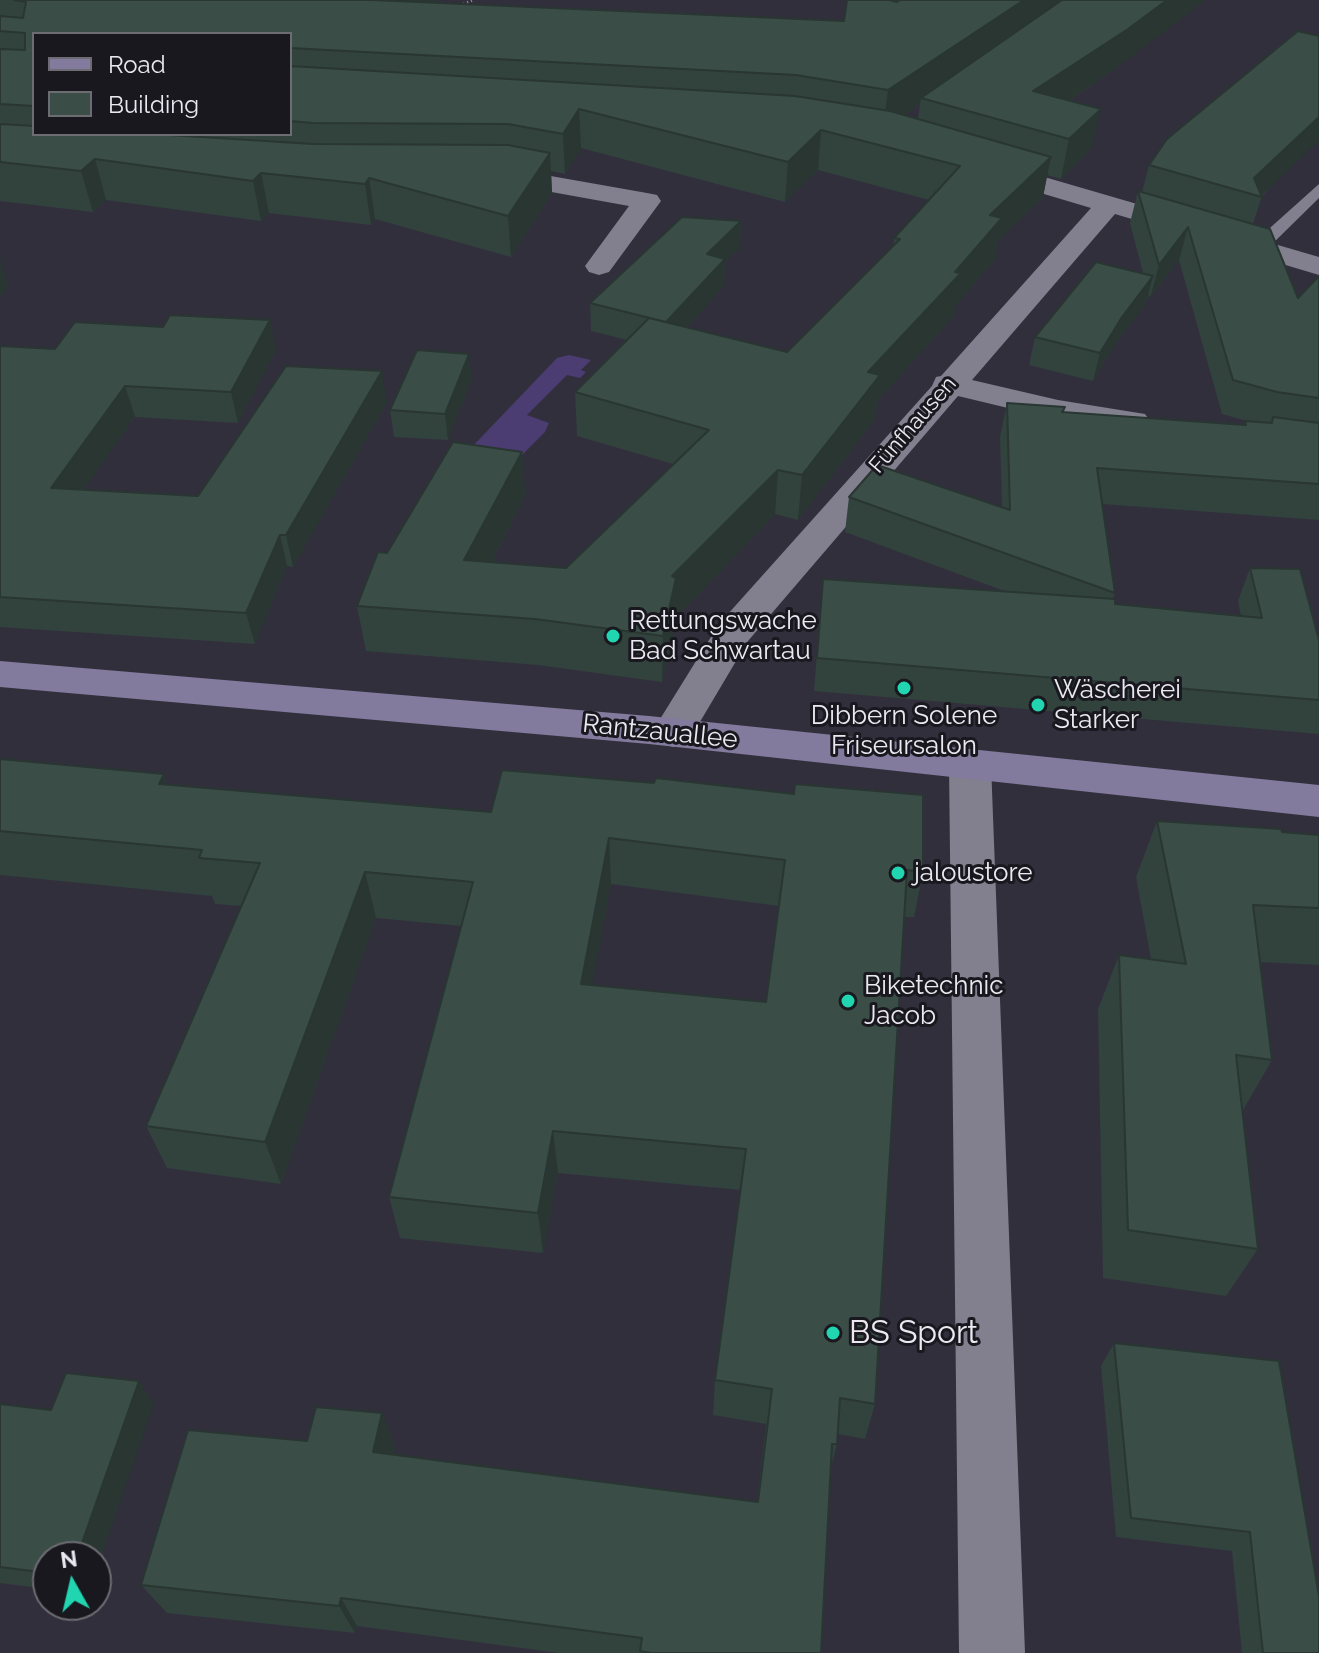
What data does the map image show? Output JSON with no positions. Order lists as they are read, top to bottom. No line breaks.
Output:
{"streets":{"main road":["Rantzauallee"],"street":["Fünfhausen"]},"crossings":[["Fünfhausen","Rantzauallee"]],"places":["Rettungswache Bad Schwartau","Dibbern Solene Friseursalon","Wäscherei Starker","jaloustore","Biketechnic Jacob","BS Sport"],"legend":["Road","Building"],"north":"top"}
